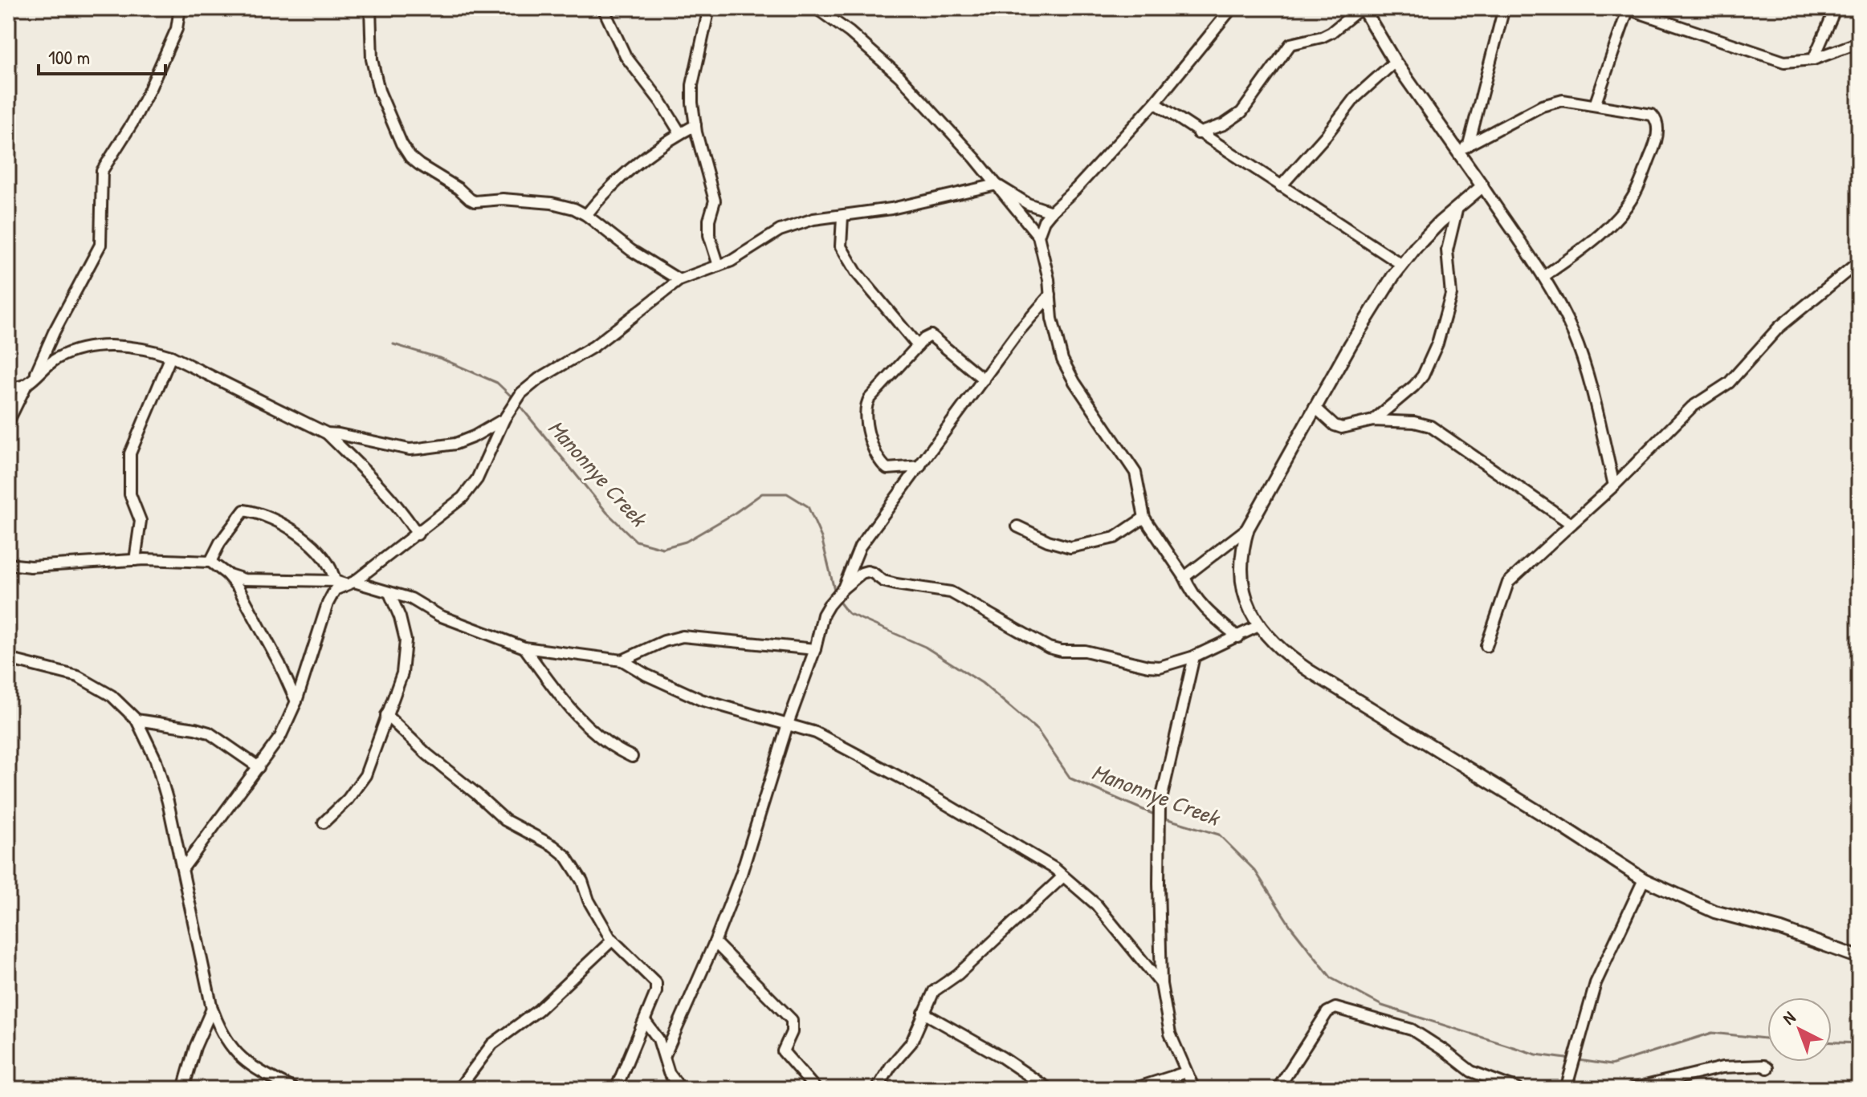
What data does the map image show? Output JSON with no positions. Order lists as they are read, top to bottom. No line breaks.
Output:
{"water":["Manonnye Creek"],"scale_bar":"100 m","north":"top left"}
